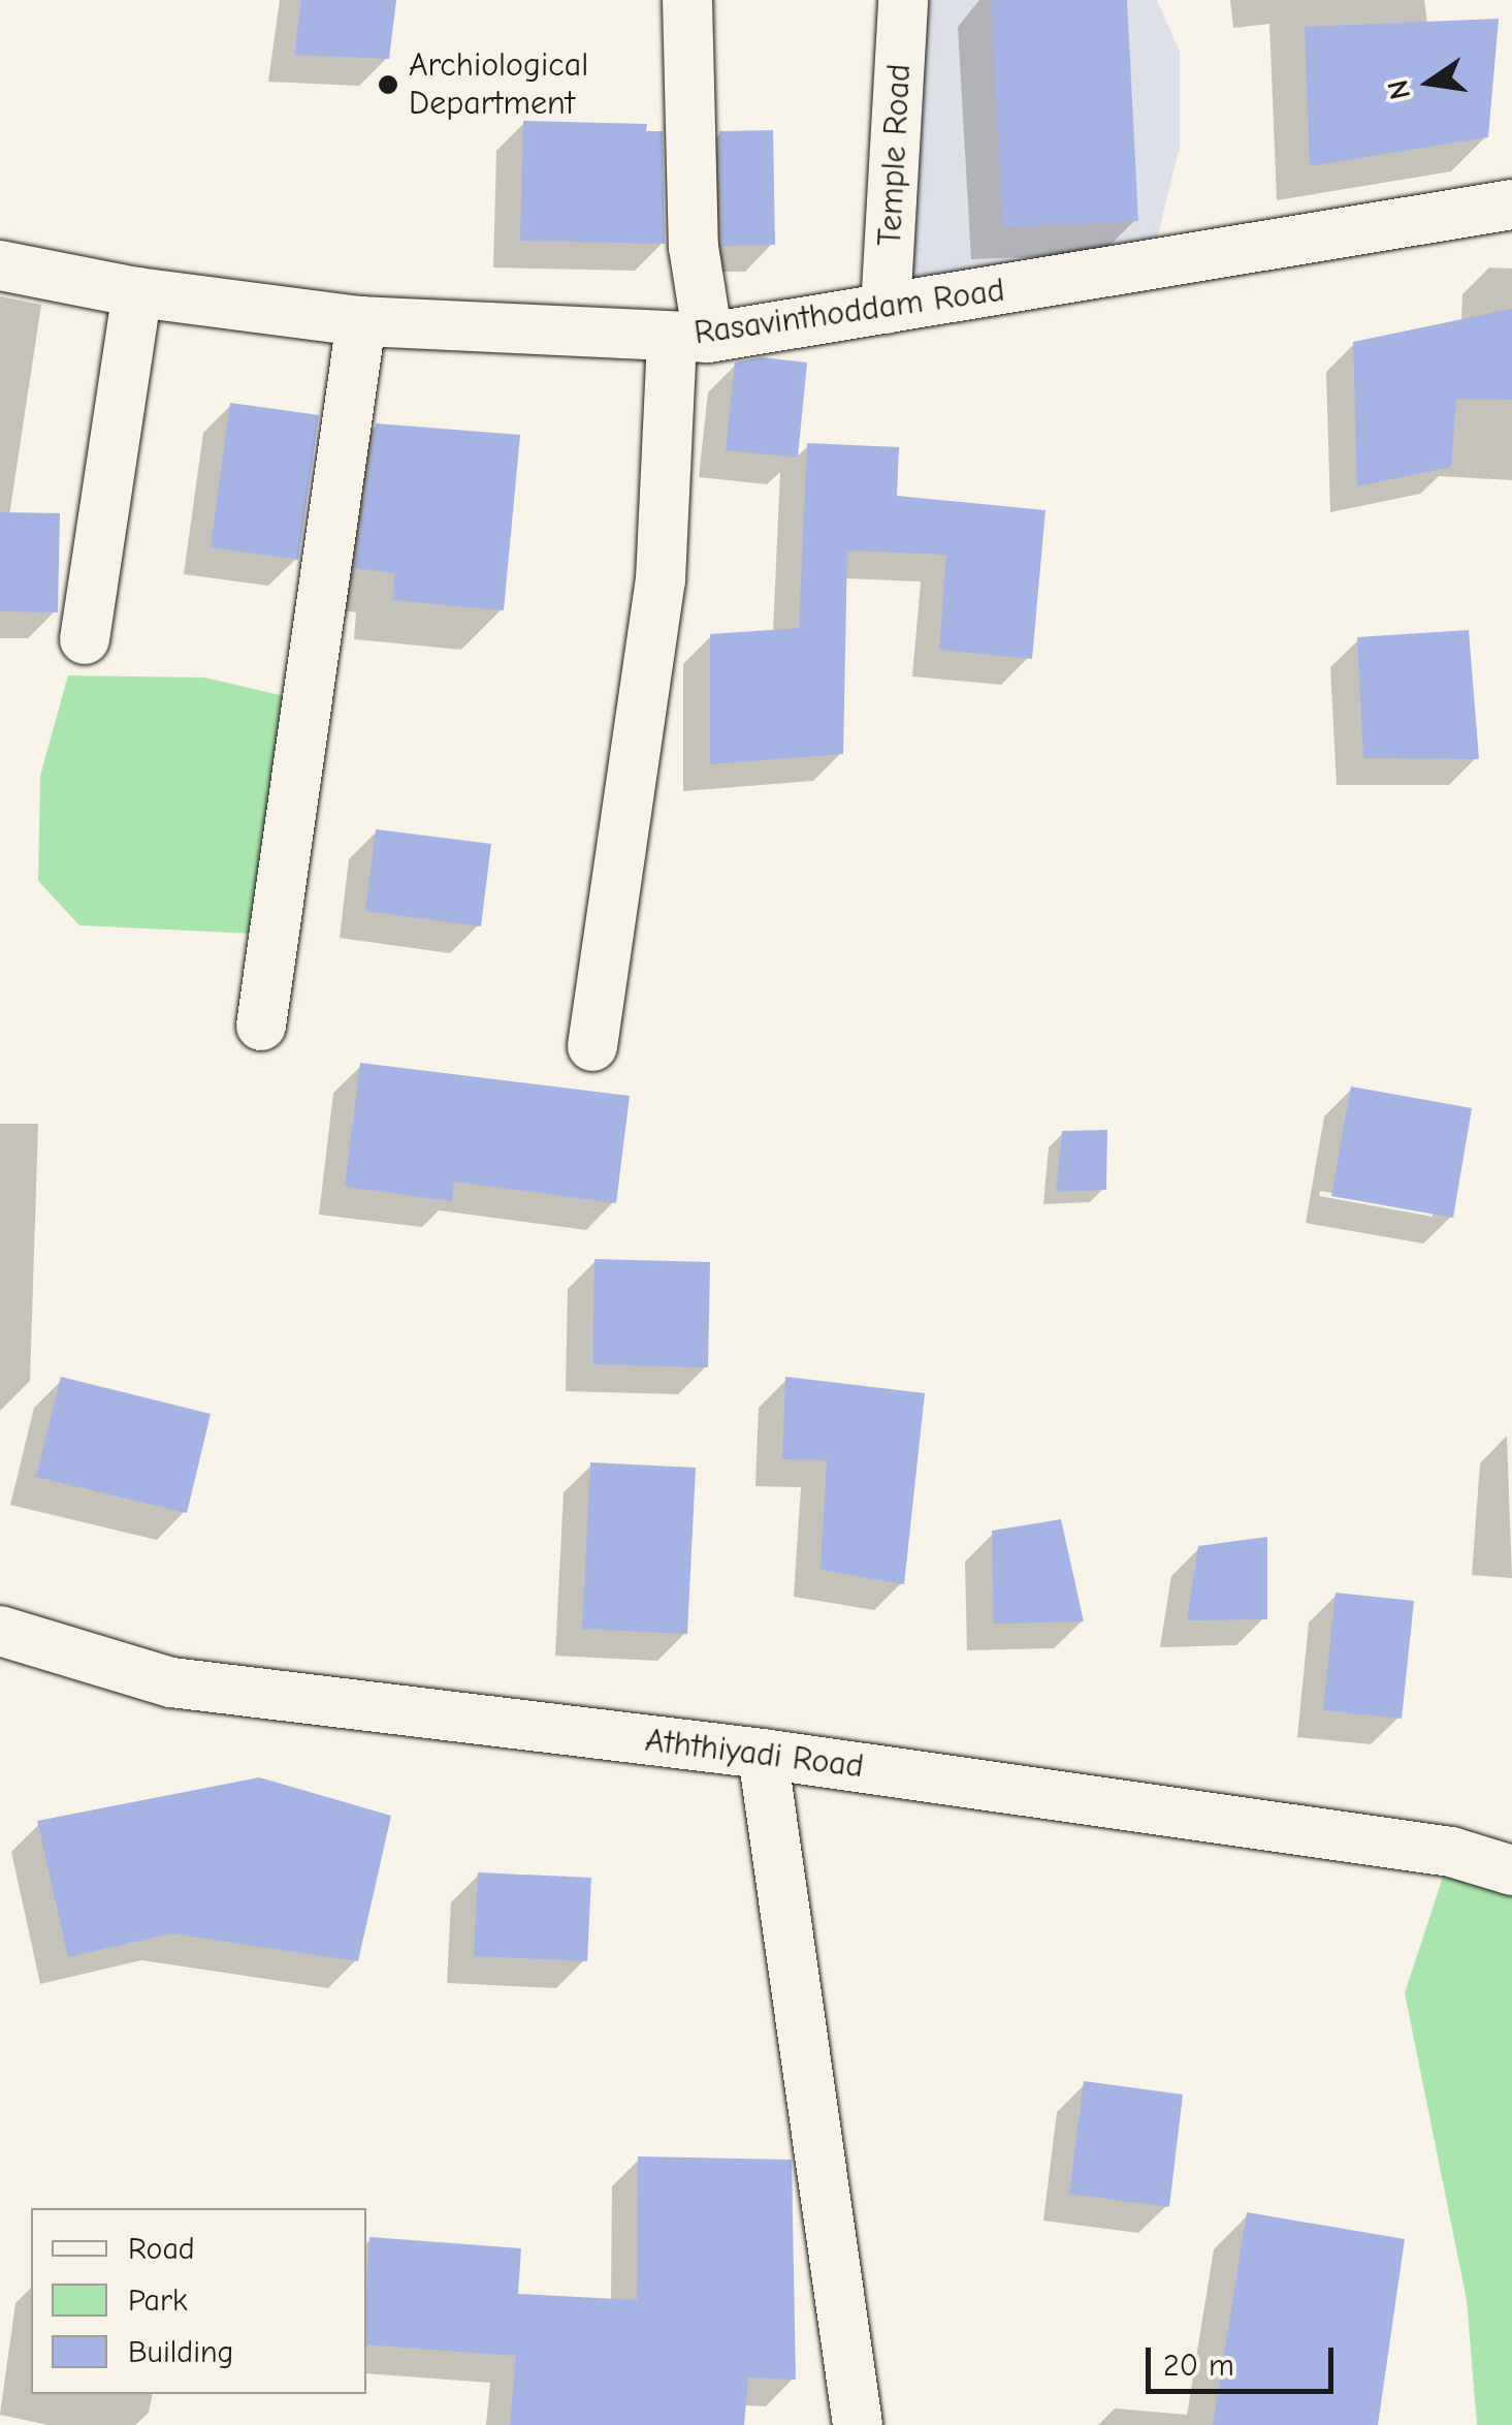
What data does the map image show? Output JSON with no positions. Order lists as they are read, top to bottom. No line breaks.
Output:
{"streets":{"street":["Temple Road","Rasavinthoddam Road","Aththiyadi Road"]},"crossings":[["Temple Road","Rasavinthoddam Road"]],"places":["Archiological Department"],"legend":["Road","Park","Building"],"scale_bar":"20 m","north":"left"}
